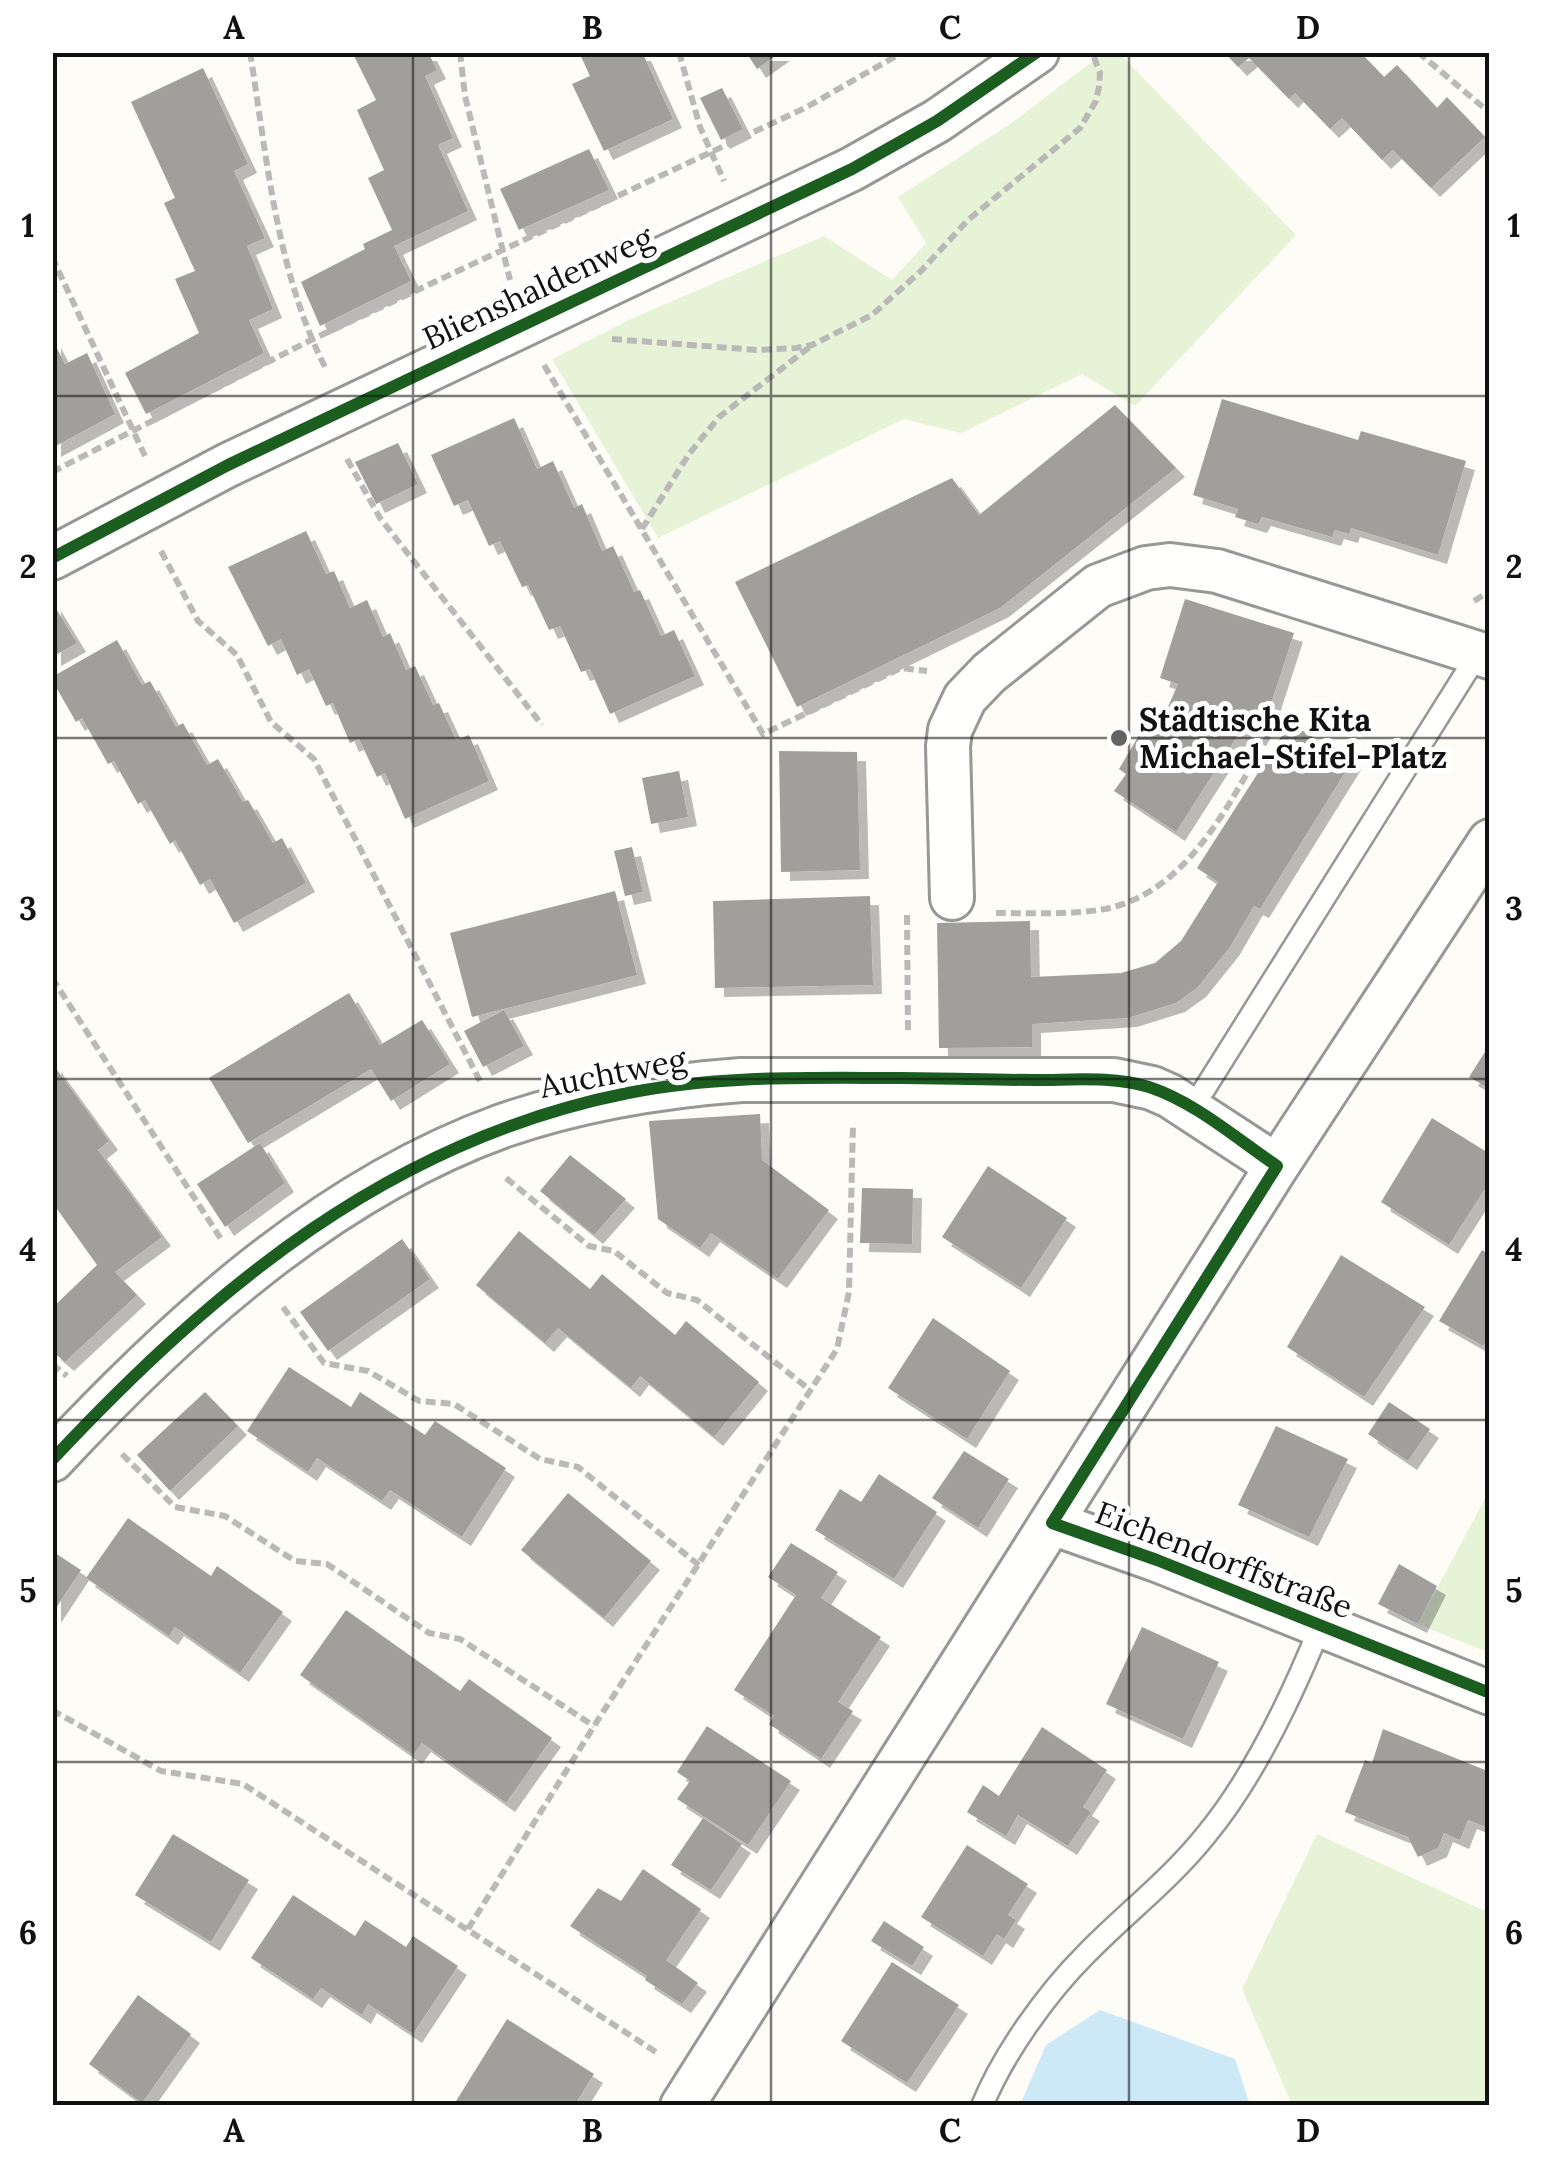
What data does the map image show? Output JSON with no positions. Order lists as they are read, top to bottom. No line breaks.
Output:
{"streets":{"street":["Blienshaldenweg","Auchtweg","Eichendorffstraße"]},"crossings":[["Auchtweg","Eichendorffstraße"]],"places":["Städtische Kita Michael-Stifel-Platz"],"grid":{"columns":["A","B","C","D"],"rows":["1","2","3","4","5","6"]}}
